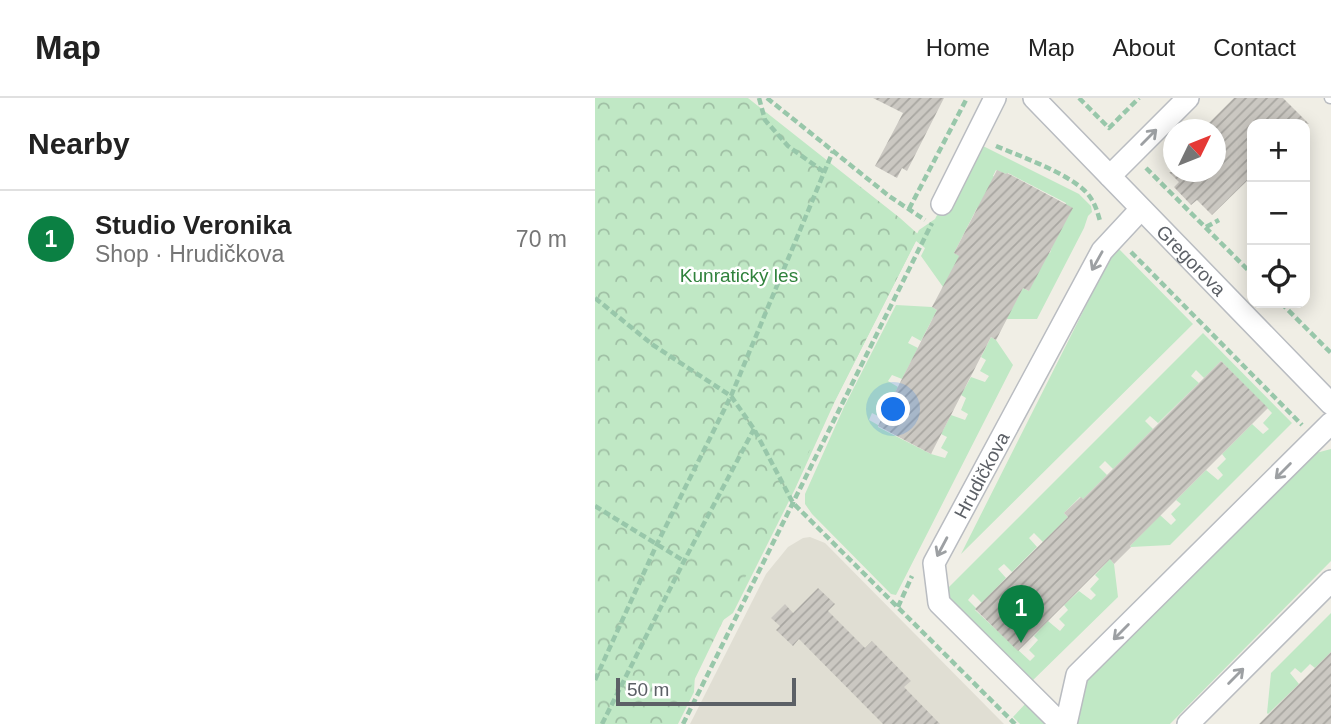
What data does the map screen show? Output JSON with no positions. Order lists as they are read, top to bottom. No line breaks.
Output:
{"streets":{"street":["Gregorova","Hrudičkova"]},"crossings":[["Gregorova","Hrudičkova"]],"parks":["Kunratický les"],"scale_bar":"50 m","north":"top right","page":{"header":"Map","nav":["Home","Map","About","Contact"],"heading":"Nearby","map_buttons":["+","−"],"list":[{"mark":"1","name":"Studio Veronika","note":"Shop · Hrudičkova","value":"70 m"}],"pins":"1","scale":"50 m"}}
